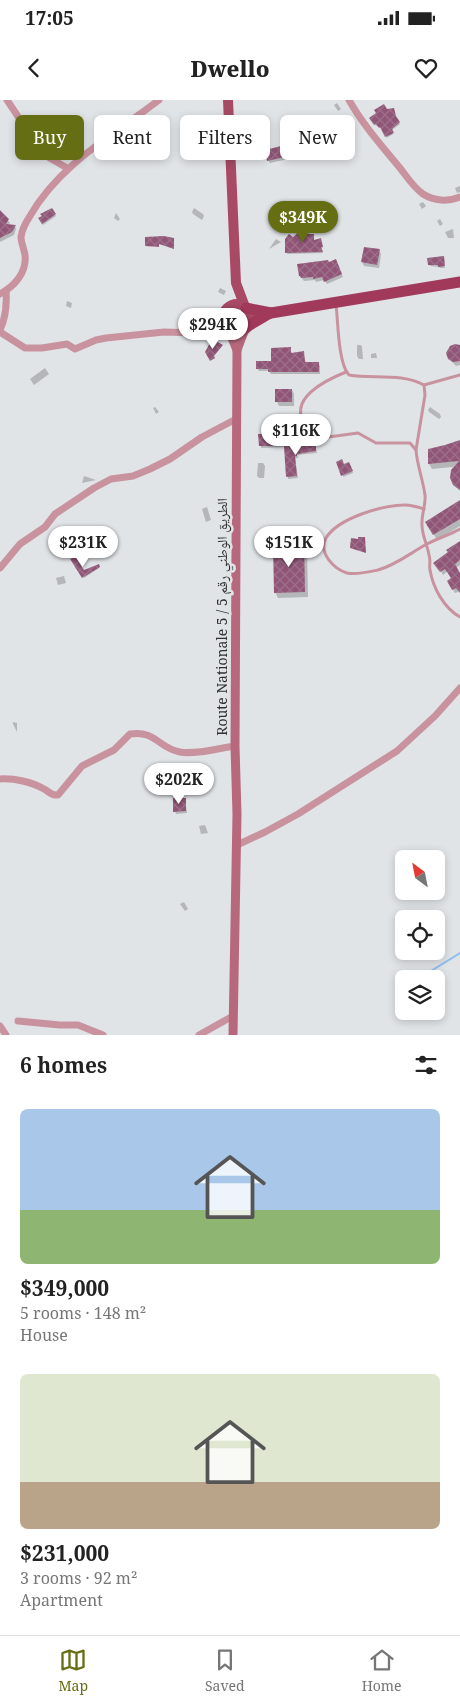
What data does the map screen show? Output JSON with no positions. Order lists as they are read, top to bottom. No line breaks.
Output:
{"streets":{"main road":["Route Nationale 5 / الطريق الوطني رقم 5"]},"north":"top left","page":{"status":"17:05","header":"Dwello","chip":["Buy","Rent","Filters","New"],"price":["$349K","$294K","$116K","$231K","$151K","$202K"],"heading":"6 homes","list":[{"name":"$349,000","note":"5 rooms · 148 m² · House"},{"name":"$231,000","note":"3 rooms · 92 m² · Apartment"}],"tabs":["Map","Saved","Home"]}}
